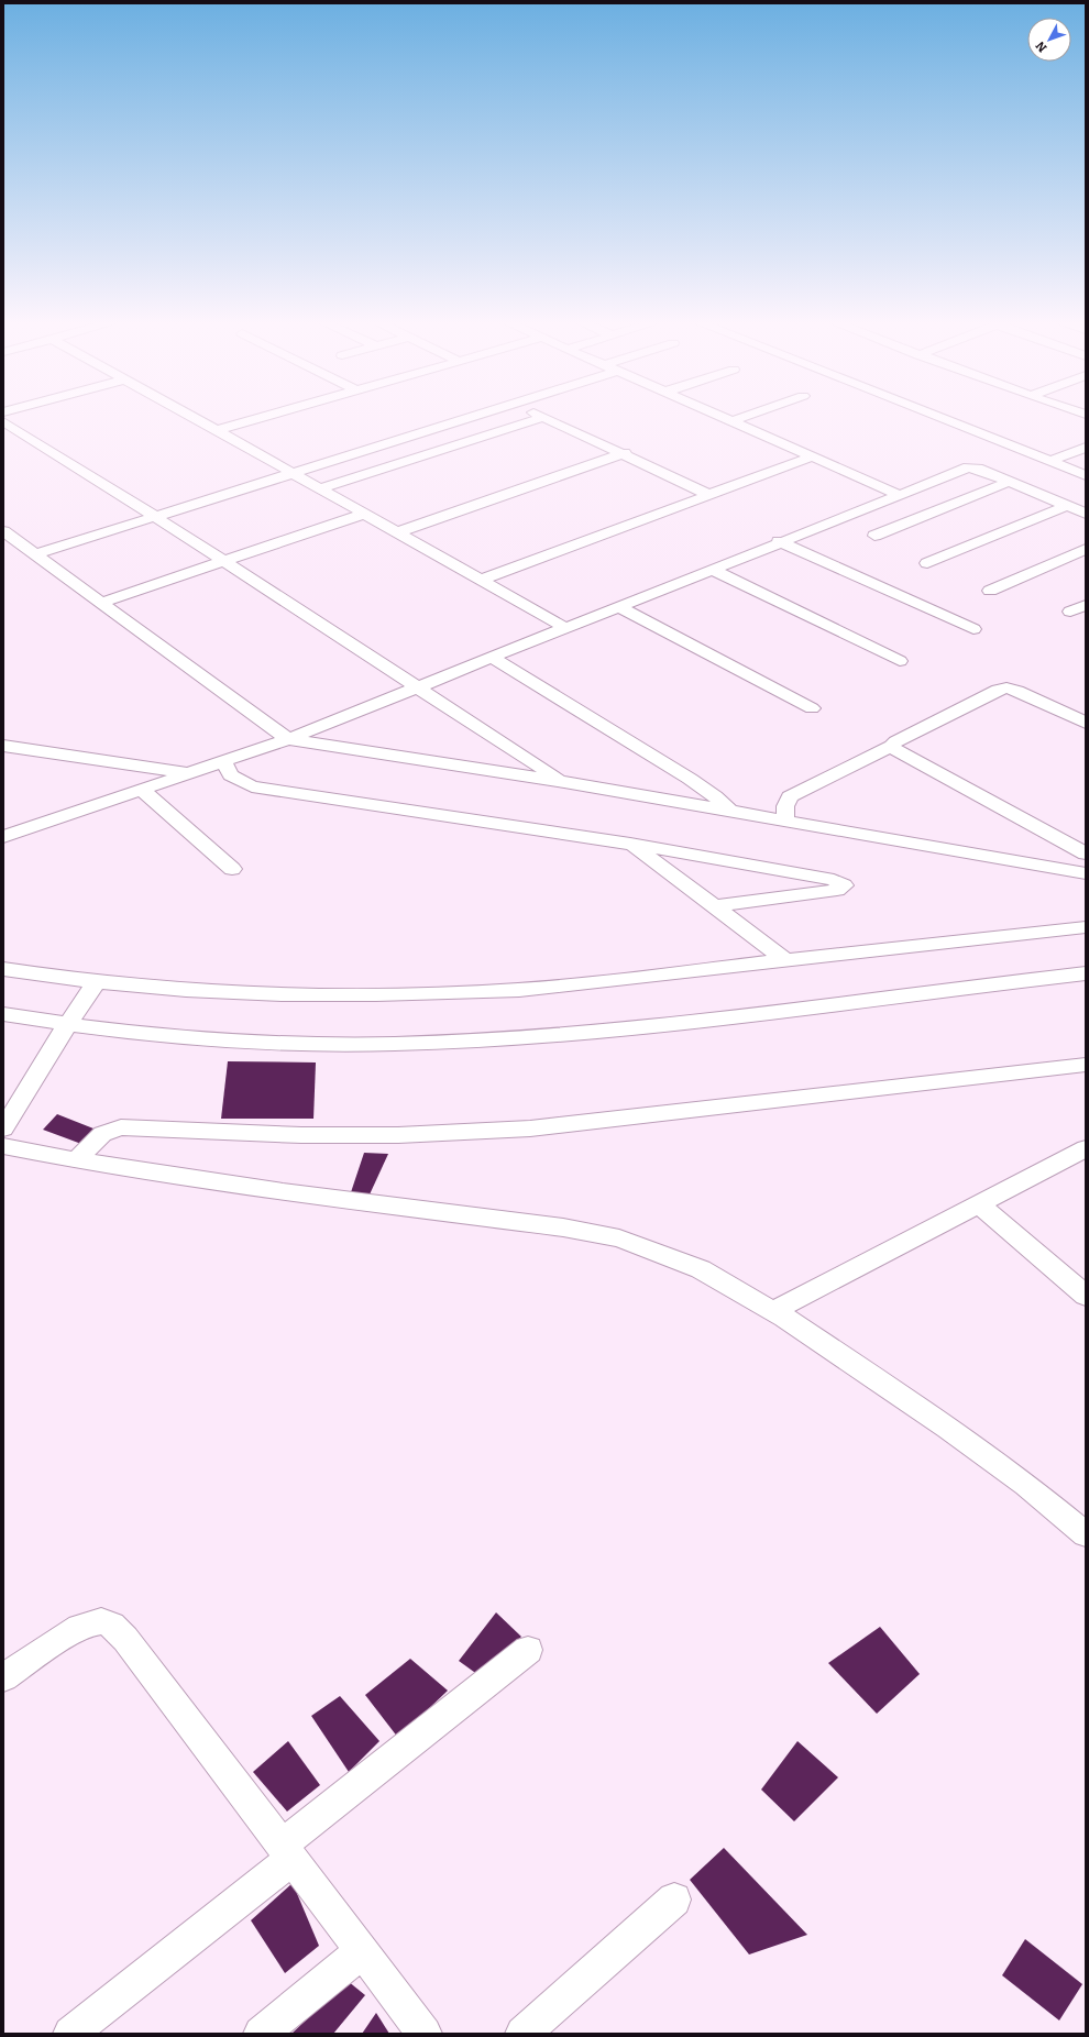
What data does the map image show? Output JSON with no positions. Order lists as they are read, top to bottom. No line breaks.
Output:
{"north":"bottom left"}
